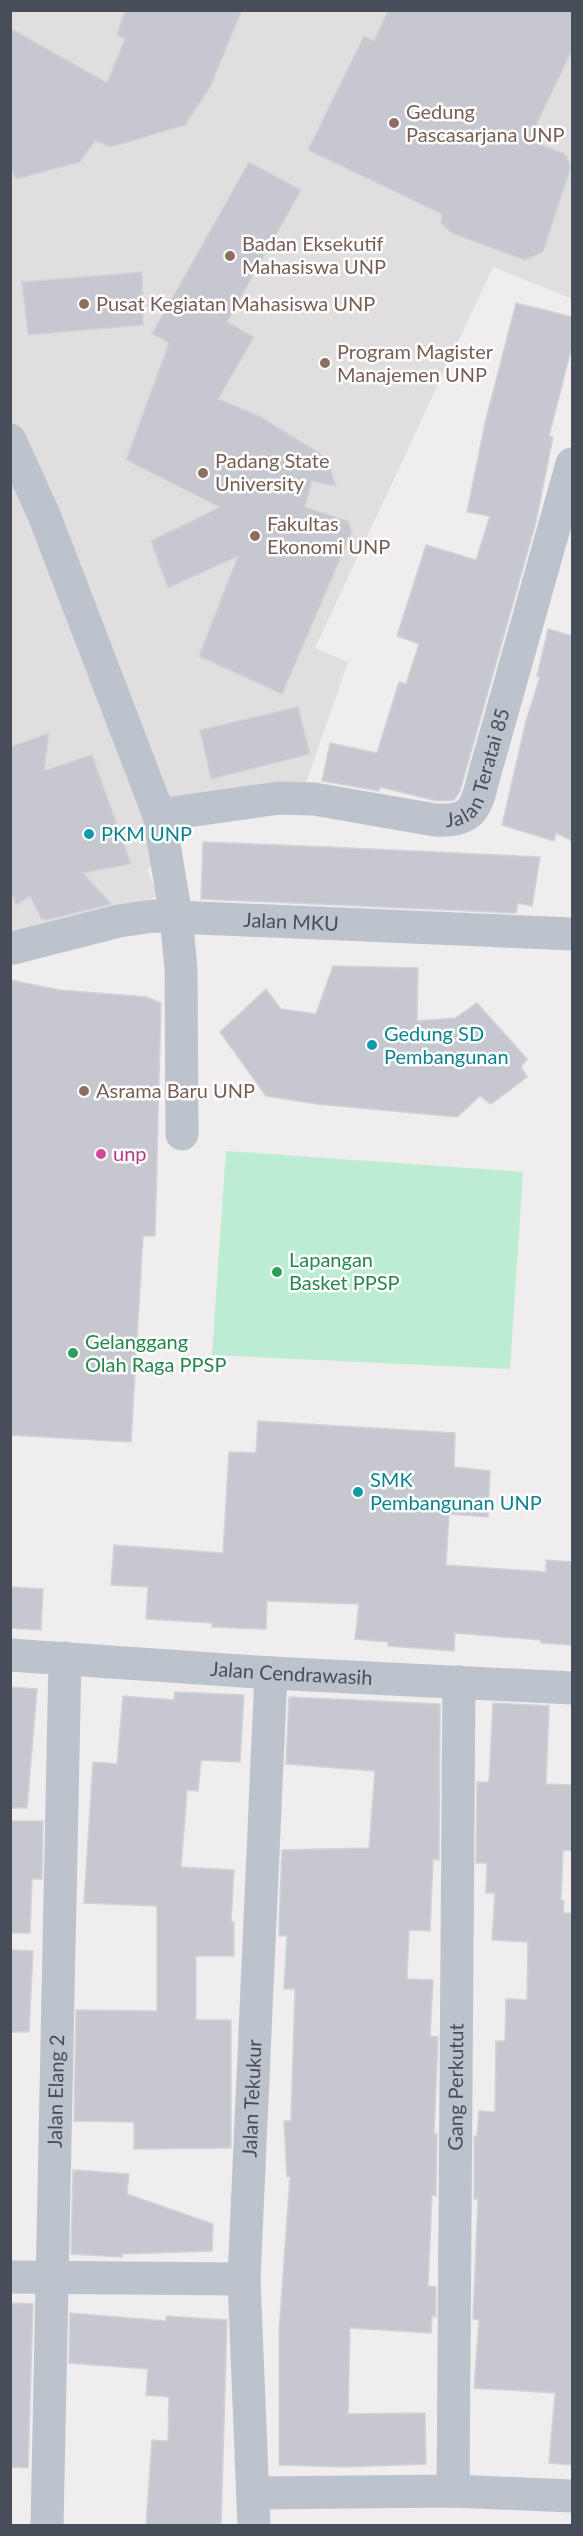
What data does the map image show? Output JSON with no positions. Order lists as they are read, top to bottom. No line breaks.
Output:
{"streets":{"street":["Jalan Teratai 85","Jalan MKU","Jalan Cendrawasih","Gang Perkutut","Jalan Elang 2","Jalan Tekukur"]},"crossings":[["Jalan Cendrawasih","Gang Perkutut"],["Jalan Cendrawasih","Jalan Elang 2"],["Jalan Cendrawasih","Jalan Tekukur"]],"places":["Gedung Pascasarjana UNP","Badan Eksekutif Mahasiswa UNP","Pusat Kegiatan Mahasiswa UNP","Program Magister Manajemen UNP","Padang State University","Fakultas Ekonomi UNP","PKM UNP","Gedung SD Pembangunan","Asrama Baru UNP","unp","Lapangan Basket PPSP","Gelanggang Olah Raga PPSP","SMK Pembangunan UNP"]}
